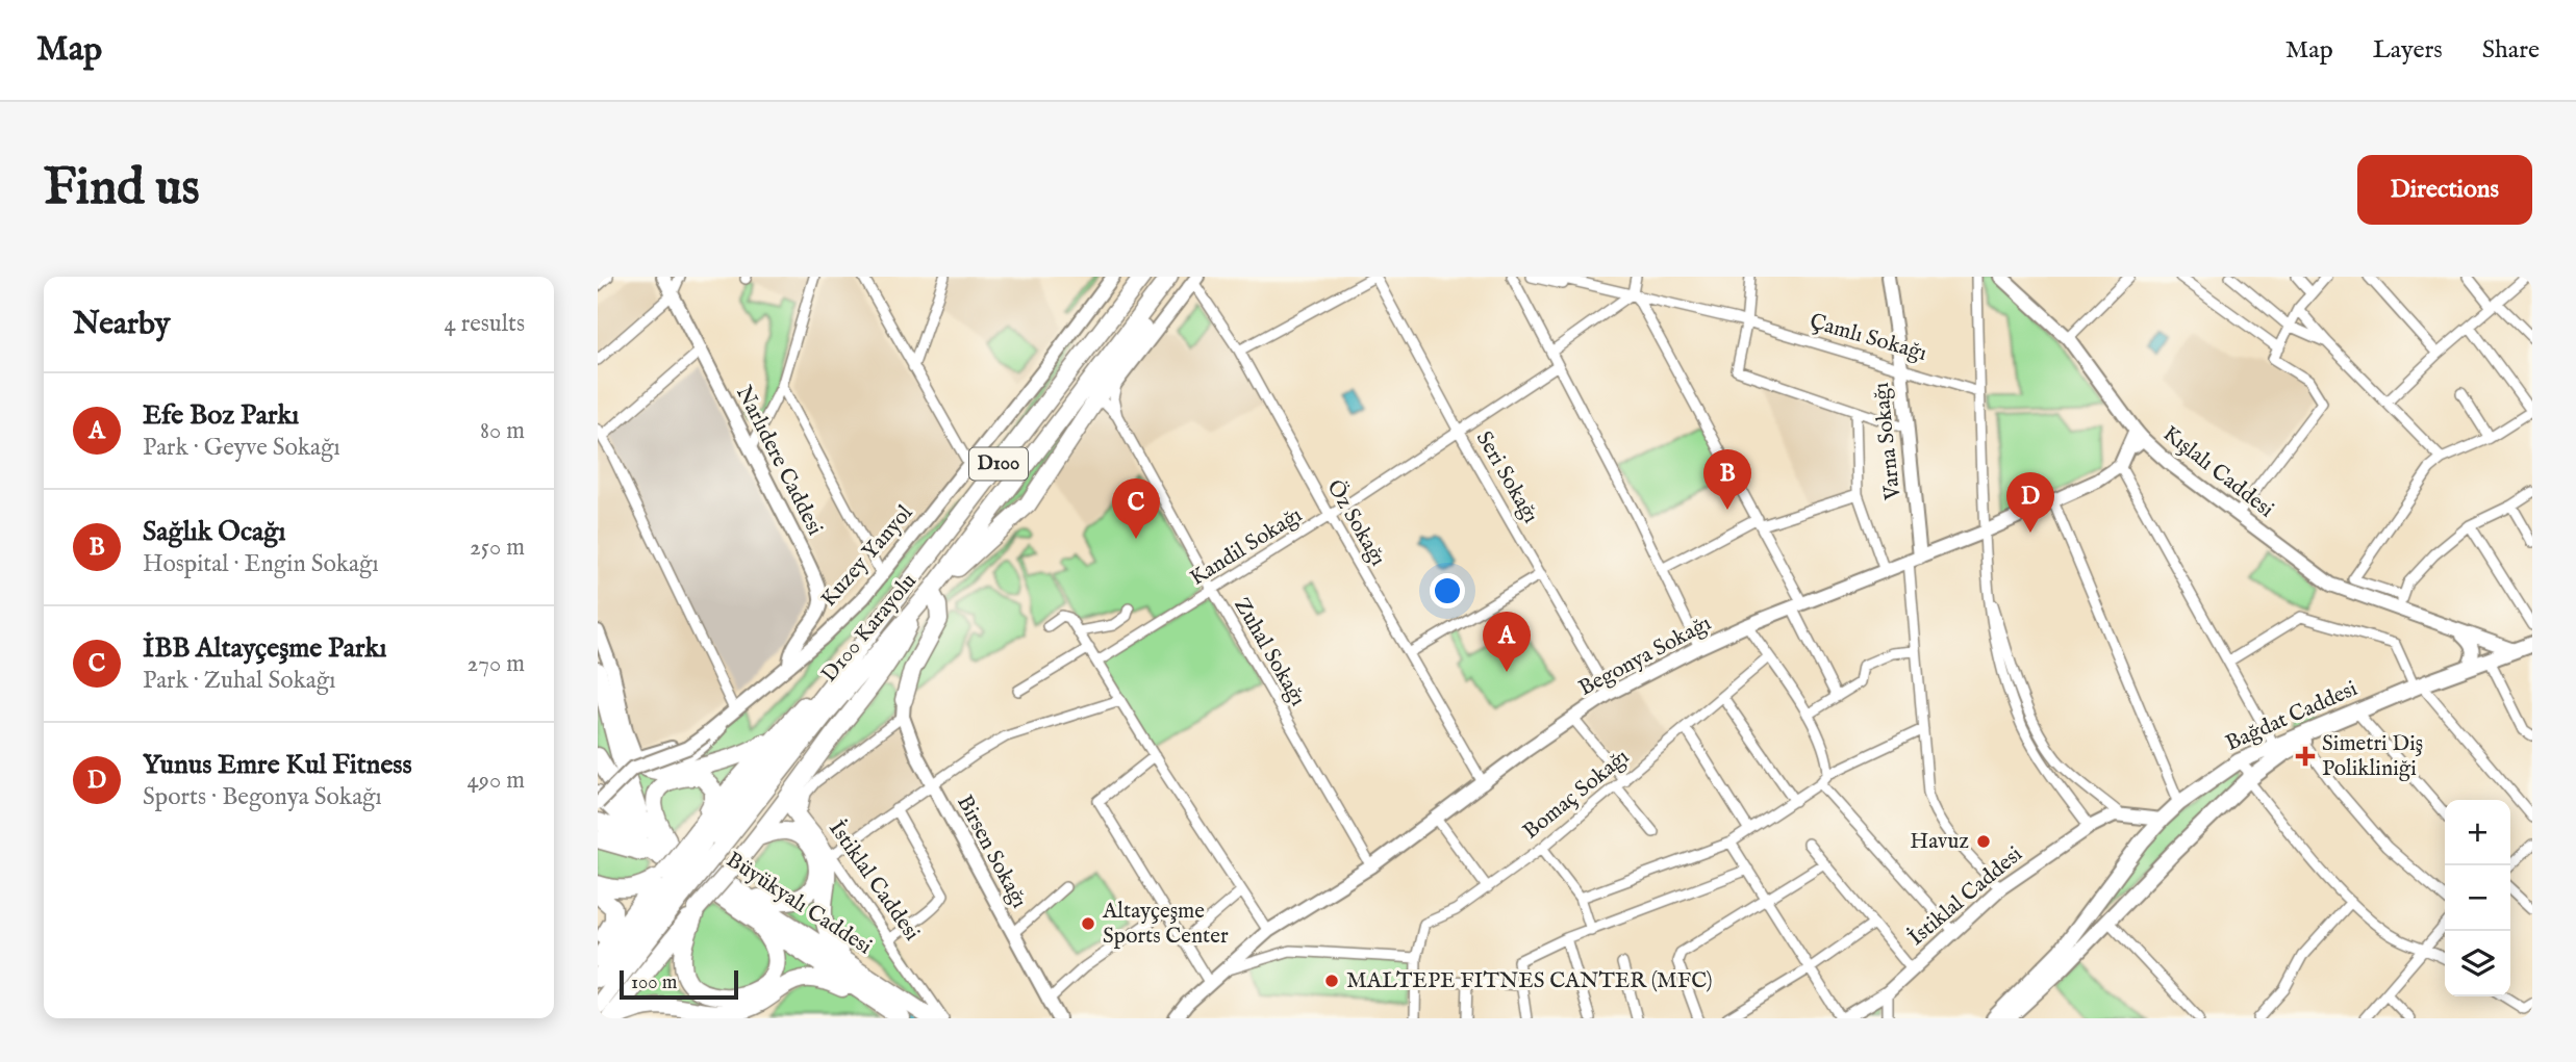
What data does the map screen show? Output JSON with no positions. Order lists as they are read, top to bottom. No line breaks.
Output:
{"streets":{"highway":["D100","D100 Karayolu","Büyükyalı Caddesi"],"main road":["Bağdat Caddesi"],"street":["Çamlı Sokağı","Varna Sokağı","Narlıdere Caddesi","Kışlalı Caddesi","Seri Sokağı","Öz Sokağı","Kandil Sokağı","Kuzey Yanyol","Zuhal Sokağı","Begonya Sokağı","Bomaç Sokağı","Birsen Sokağı","İstiklal Caddesi"]},"crossings":[["Çamlı Sokağı","Varna Sokağı"],["Varna Sokağı","Begonya Sokağı"],["Narlıdere Caddesi","Kuzey Yanyol"],["Kışlalı Caddesi","Bağdat Caddesi"],["Seri Sokağı","Kandil Sokağı"],["Seri Sokağı","Begonya Sokağı"],["Öz Sokağı","Kandil Sokağı"],["Öz Sokağı","Begonya Sokağı"],["Kandil Sokağı","Zuhal Sokağı"],["D100 Karayolu","Büyükyalı Caddesi"],["Zuhal Sokağı","Begonya Sokağı"],["Begonya Sokağı","Bomaç Sokağı"],["Bağdat Caddesi","İstiklal Caddesi"],["Birsen Sokağı","İstiklal Caddesi"]],"places":{"health":["Simetri Diş Polikliniği"],"other":["Havuz","Altayçeşme Sports Center","MALTEPE FITNES CANTER (MFC)"]},"scale_bar":"100 m","page":{"header":"Map","nav":["Map","Layers","Share"],"buttons":"Directions","title":"Find us","heading":["Nearby","4 results"],"list":[{"mark":"A","name":"Efe Boz Parkı","note":"Park · Geyve Sokağı","value":"80 m"},{"mark":"B","name":"Sağlık Ocağı","note":"Hospital · Engin Sokağı","value":"250 m"},{"mark":"C","name":"İBB Altayçeşme Parkı","note":"Park · Zuhal Sokağı","value":"270 m"},{"mark":"D","name":"Yunus Emre Kul Fitness","note":"Sports · Begonya Sokağı","value":"490 m"}],"pins":["B","D","C","A"],"map_buttons":["+","−"],"scale":"100 m"}}
